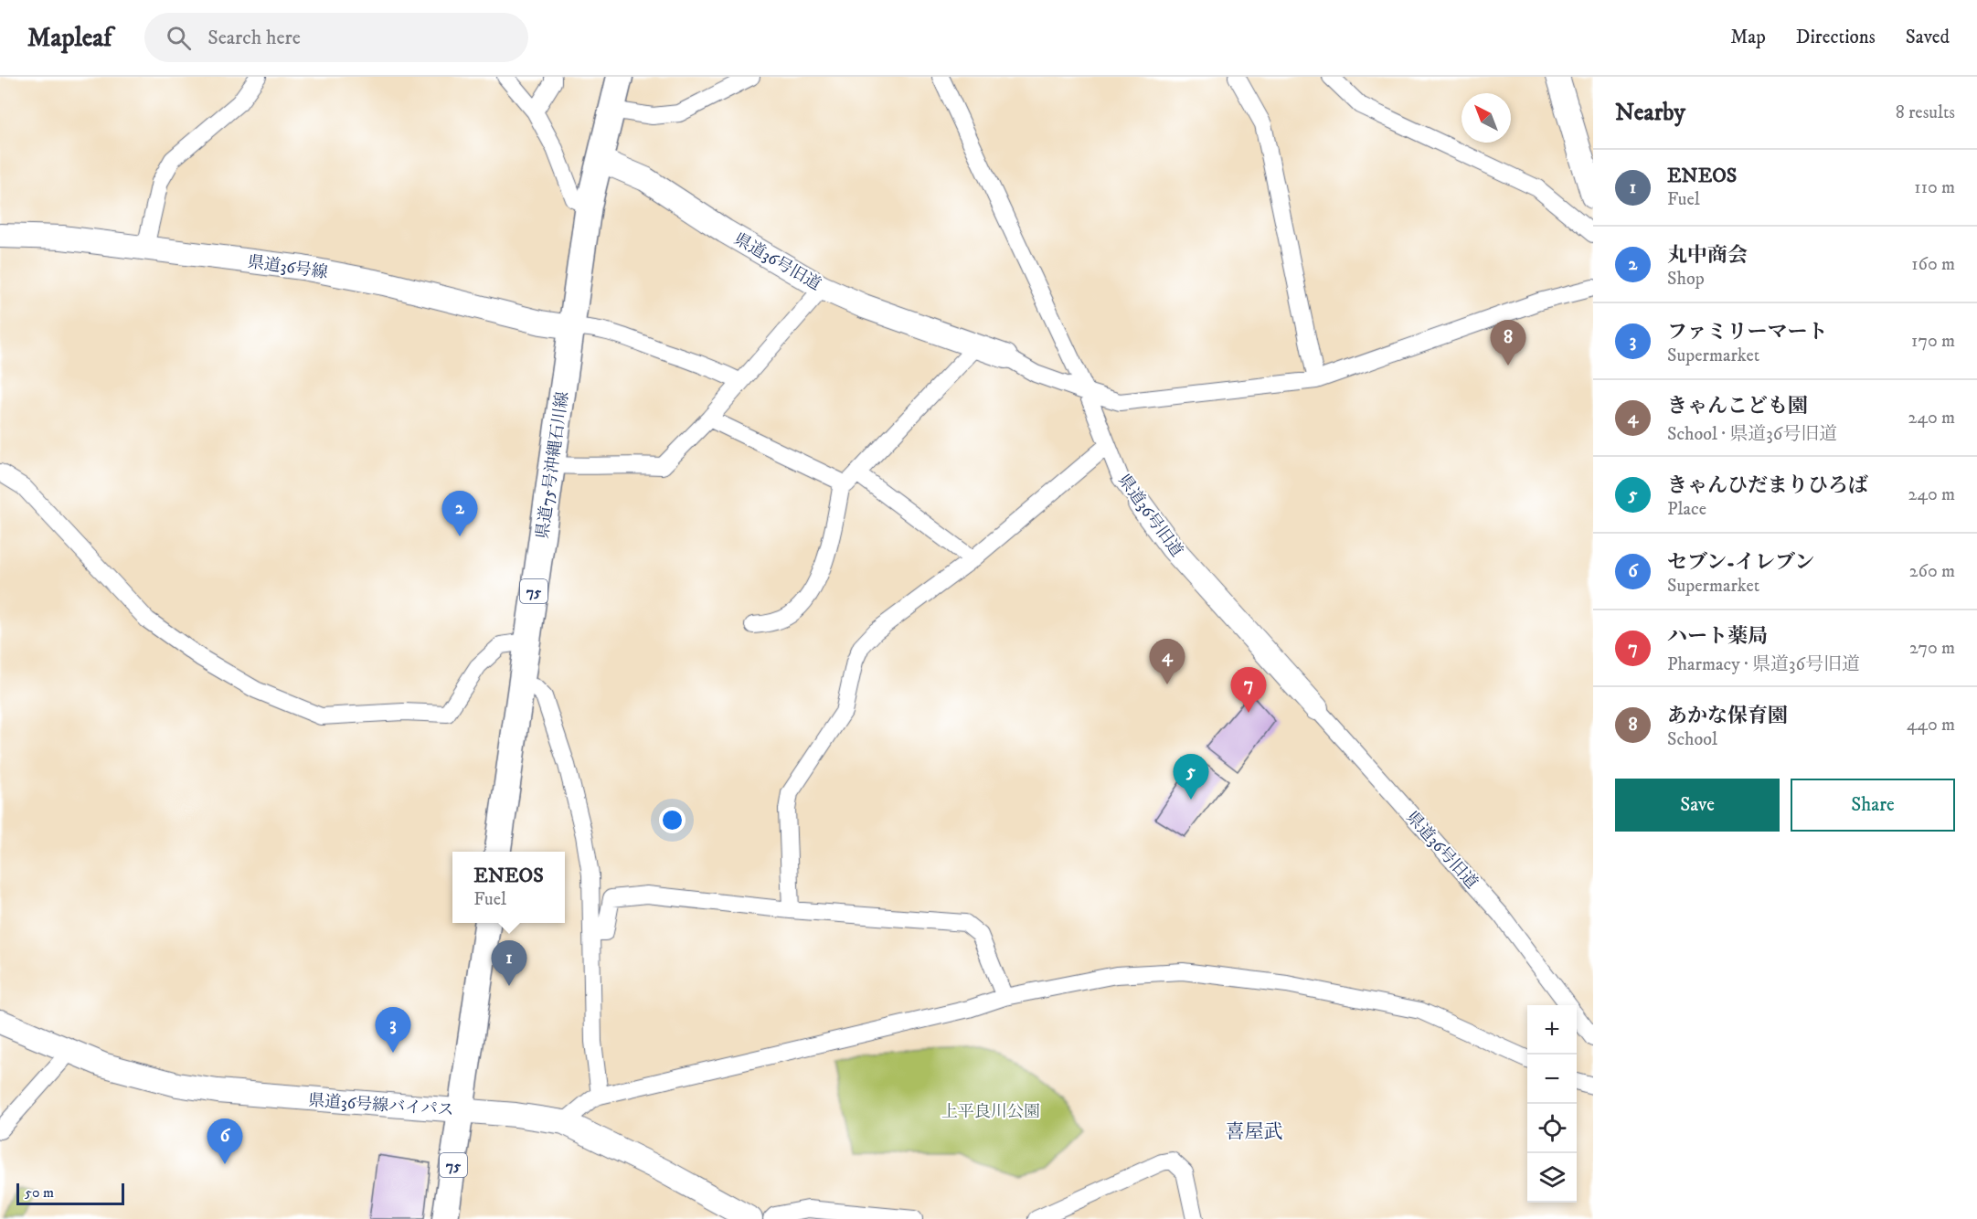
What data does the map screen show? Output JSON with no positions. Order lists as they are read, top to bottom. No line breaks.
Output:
{"streets":{"main road":["県道36号旧道","県道36号線","県道75号沖縄石川線","75","県道36号線バイパス"]},"crossings":[["県道36号旧道","県道75号沖縄石川線"],["県道36号線","県道75号沖縄石川線"],["75","県道36号線バイパス"]],"districts":["喜屋武"],"parks":["上平良川公園"],"scale_bar":"50 m","north":"top left","page":{"header":"Mapleaf","search":"Search here","nav":["Map","Directions","Saved"],"heading":["Nearby","8 results"],"list":[{"mark":"1","name":"ENEOS","note":"Fuel","value":"110 m"},{"mark":"2","name":"丸中商会","note":"Shop","value":"160 m"},{"mark":"3","name":"ファミリーマート","note":"Supermarket","value":"170 m"},{"mark":"4","name":"きゃんこども園","note":"School · 県道36号旧道","value":"240 m"},{"mark":"5","name":"きゃんひだまりひろば","note":"Place","value":"240 m"},{"mark":"6","name":"セブン-イレブン","note":"Supermarket","value":"260 m"},{"mark":"7","name":"ハート薬局","note":"Pharmacy · 県道36号旧道","value":"270 m"},{"mark":"8","name":"あかな保育園","note":"School","value":"440 m"}],"pins":["8","2","4","7","5","1","3","6"],"buttons":["Save","Share"],"popup":["ENEOS","Fuel"],"map_buttons":["+","−"],"scale":"50 m"}}
